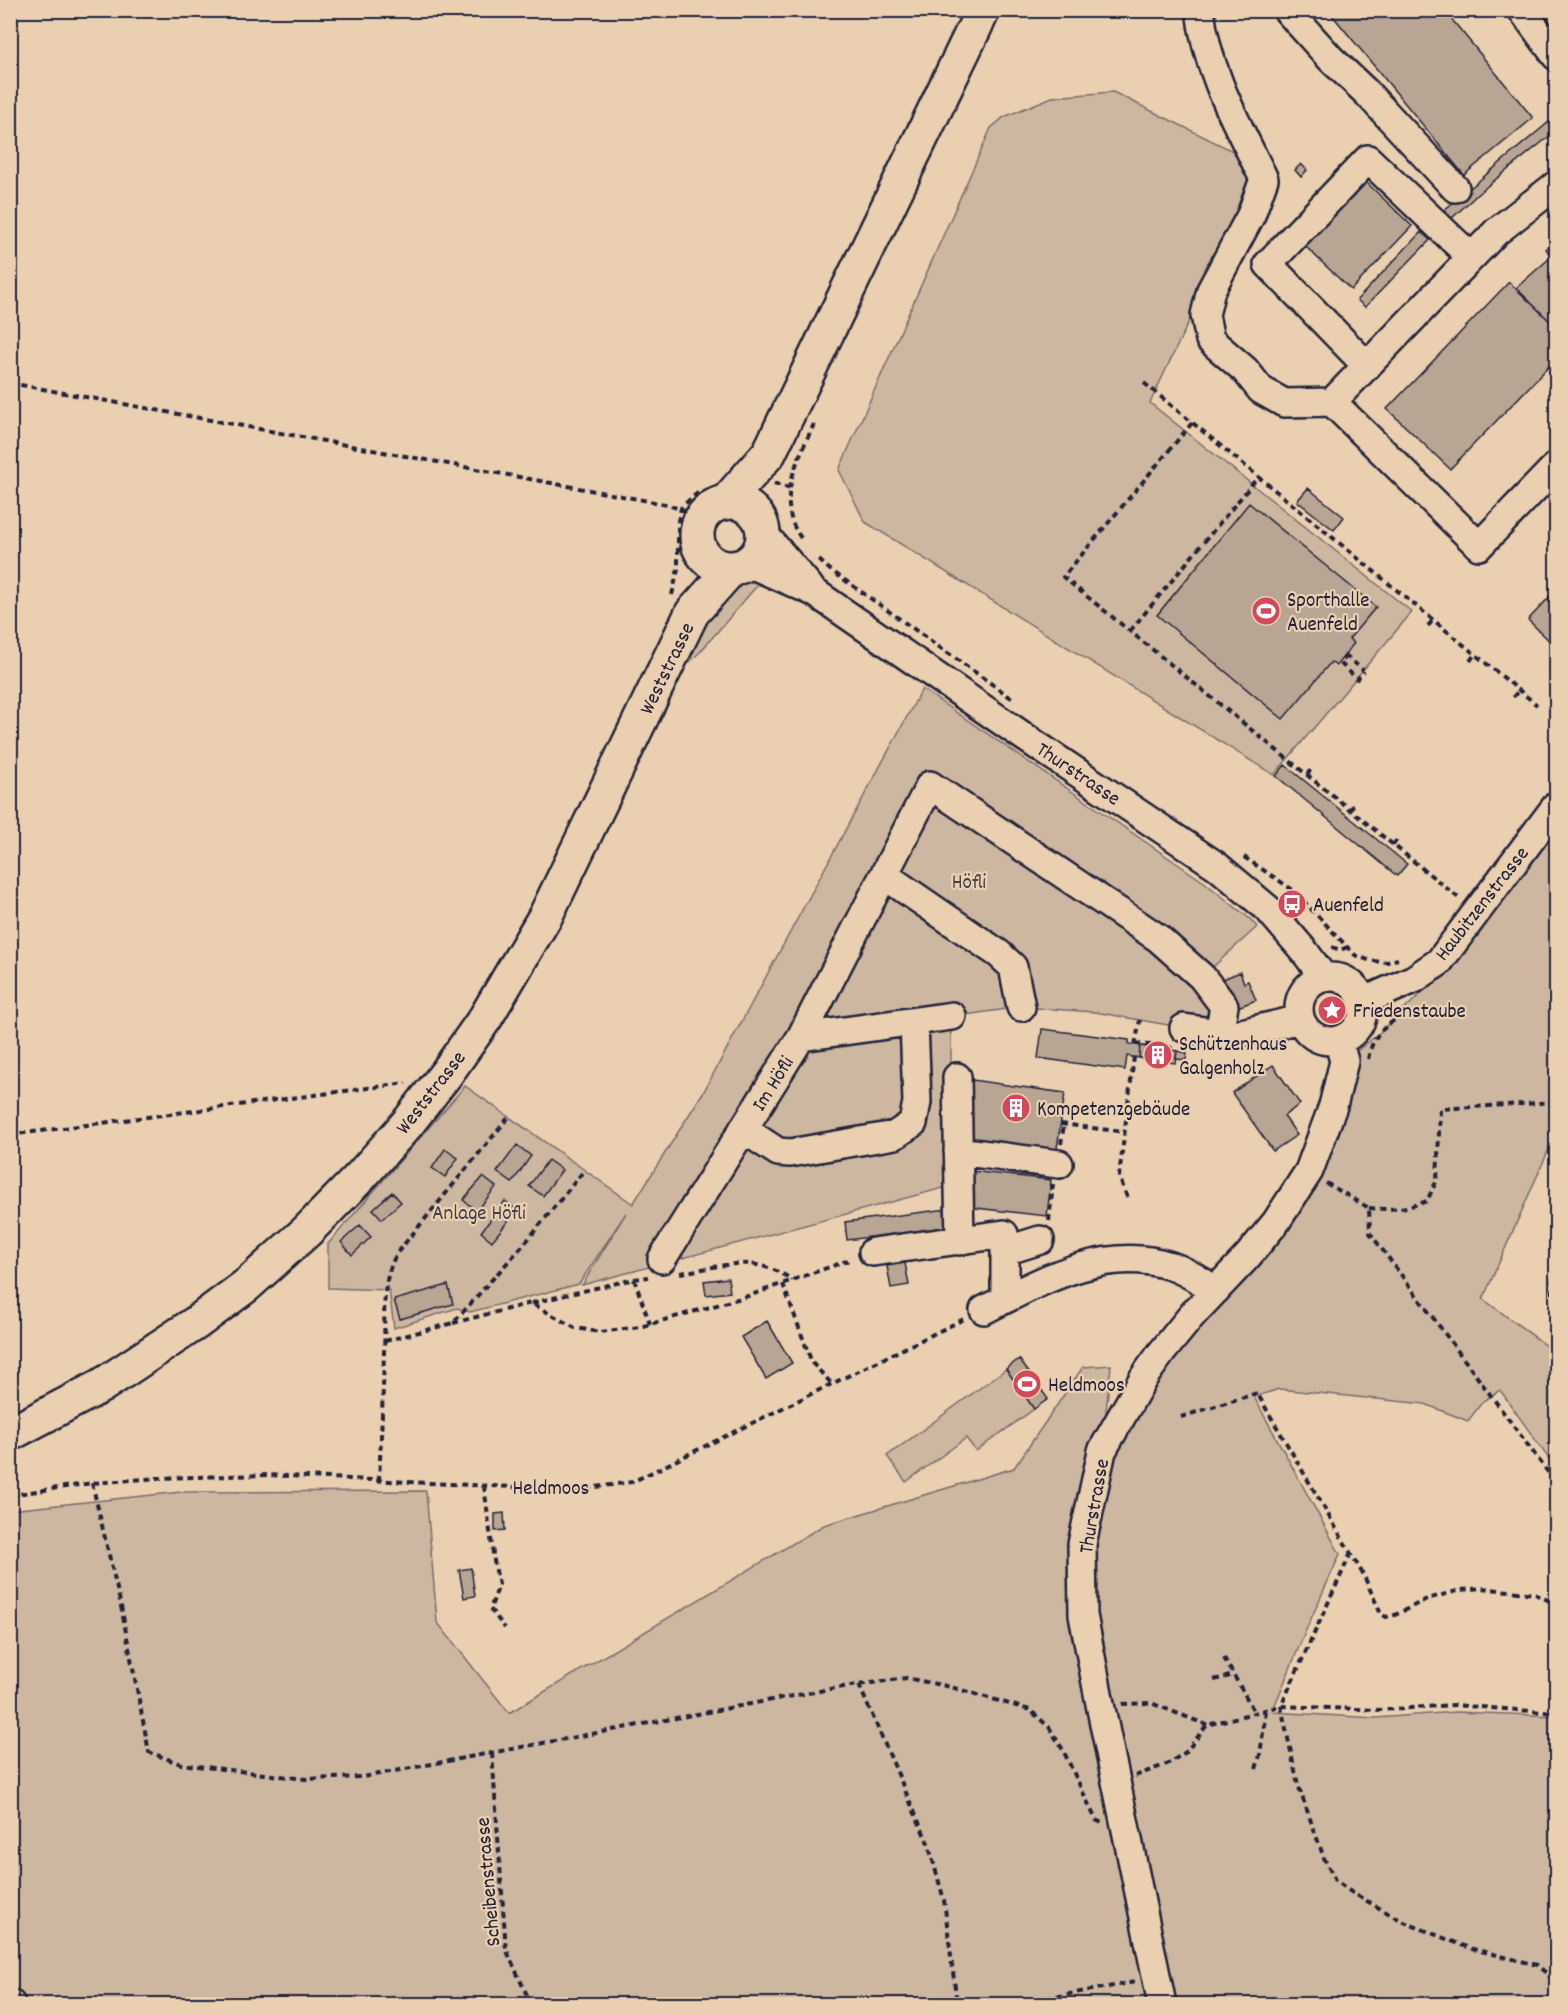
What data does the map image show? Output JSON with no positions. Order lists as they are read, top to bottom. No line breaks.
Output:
{"streets":{"main road":["Weststrasse"],"street":["Thurstrasse","Haubitzenstrasse","Im Höfli"],"path":["Heldmoos","Scheibenstrasse"]},"crossings":[["Weststrasse","Thurstrasse"],["Thurstrasse","Haubitzenstrasse"]],"parks":["Höfli","Anlage Höfli"],"places":{"sports":["Sporthalle Auenfeld","Heldmoos"],"bus stop":["Auenfeld"],"place":["Friedenstaube"],"building":["Schützenhaus Galgenholz","Kompetenzgebäude"]}}
